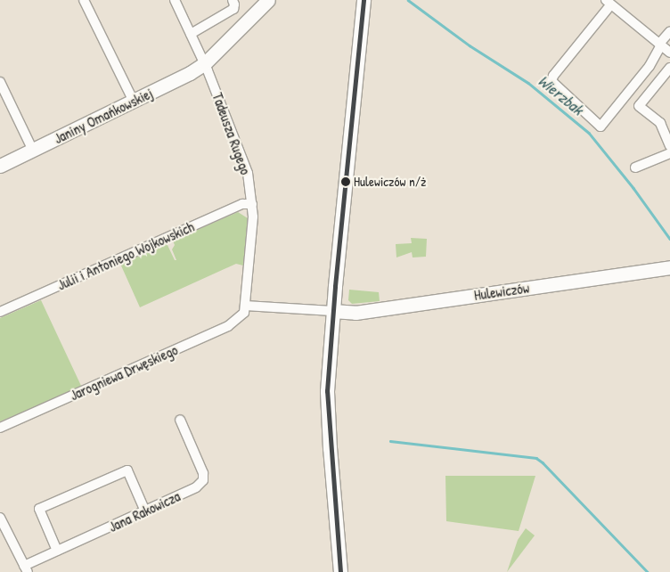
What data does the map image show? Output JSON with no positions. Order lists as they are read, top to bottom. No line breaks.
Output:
{"streets":{"street":["Janiny Omańkowskiej","Tadeusza Rugego","Julii i Antoniego Wojkowskich","Hulewiczów","Jarogniewa Drwęskiego","Jana Rakowicza"]},"crossings":[["Janiny Omańkowskiej","Tadeusza Rugego"],["Tadeusza Rugego","Julii i Antoniego Wojkowskich"],["Tadeusza Rugego","Jarogniewa Drwęskiego"]],"water":["Wierzbak"],"places":["Hulewiczów n/ż"]}
